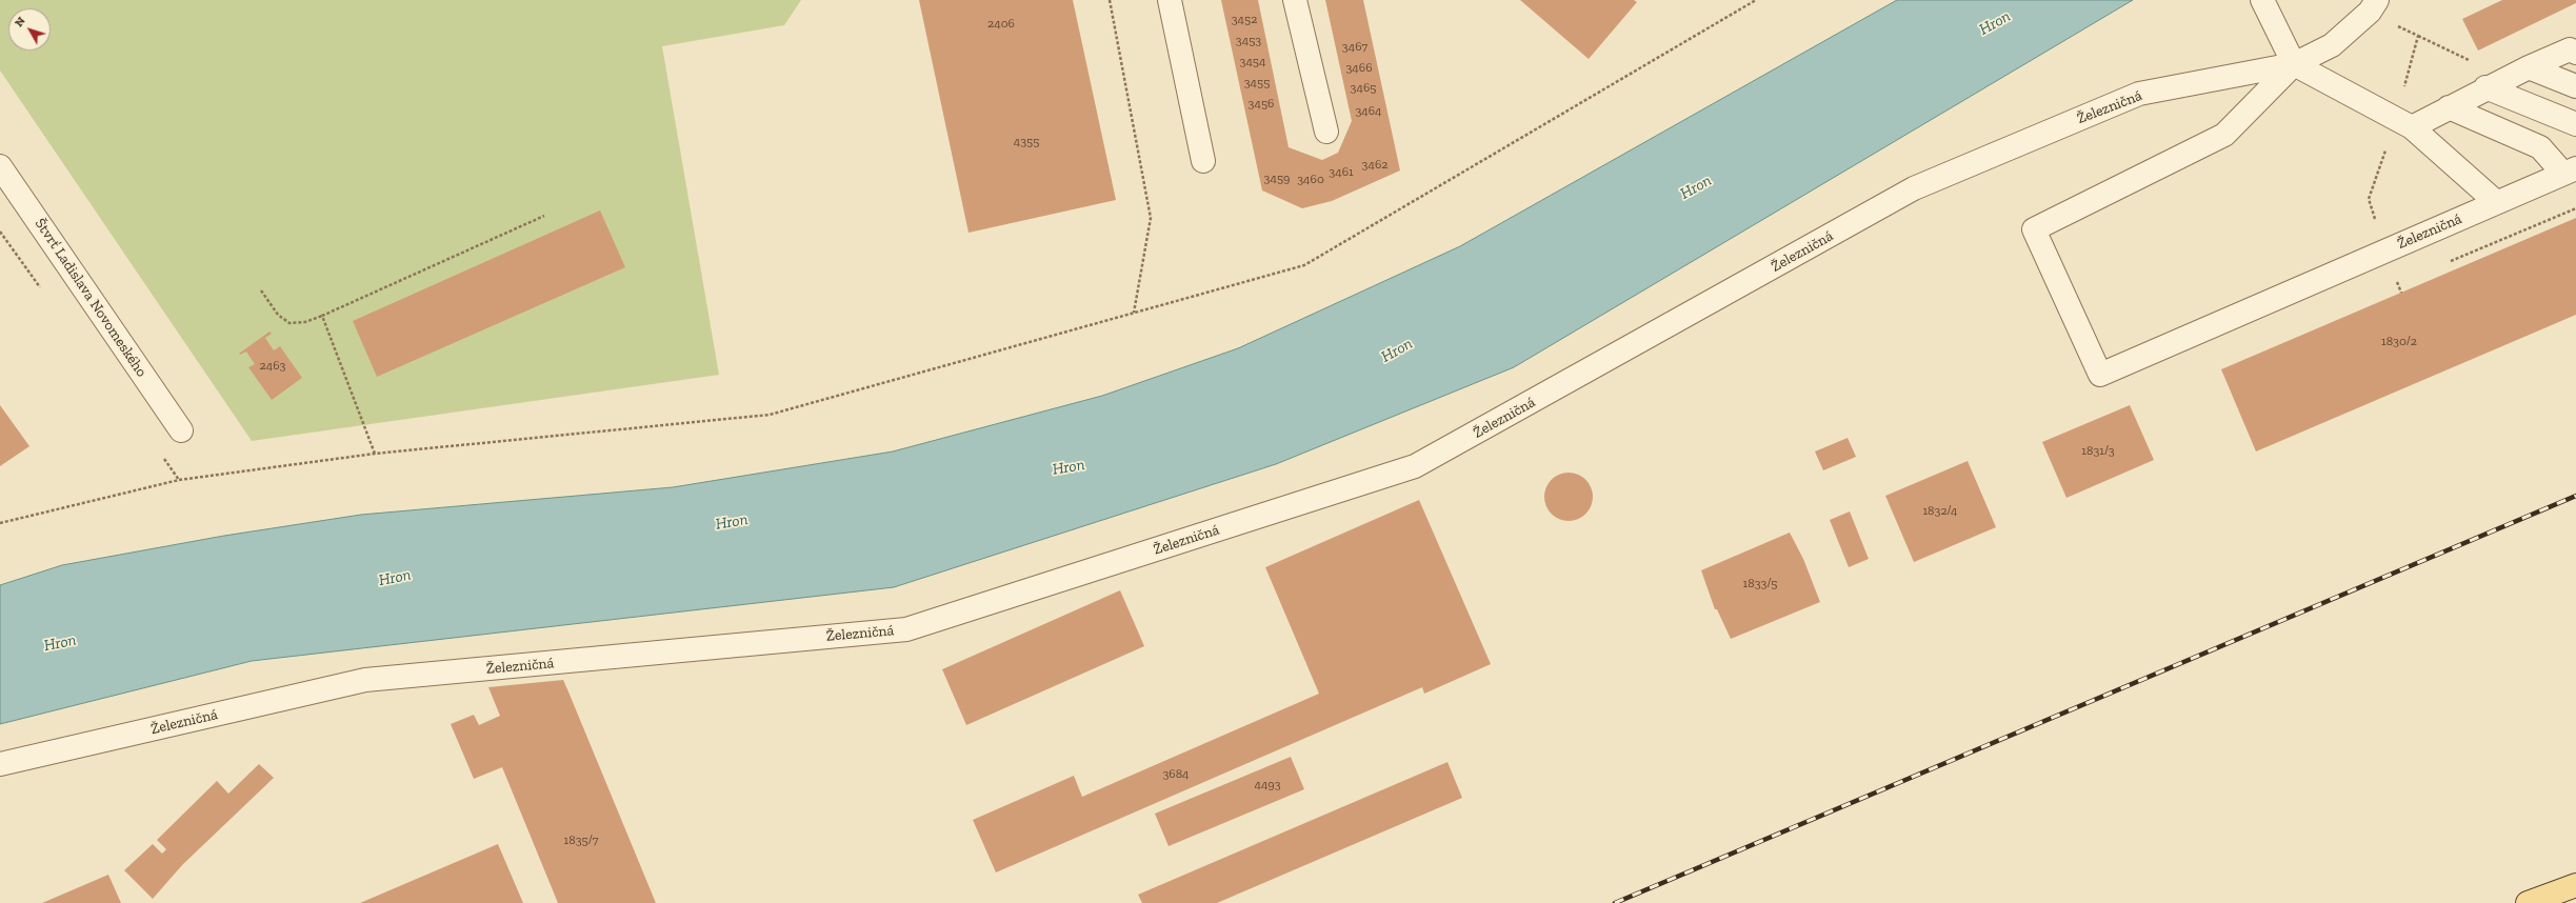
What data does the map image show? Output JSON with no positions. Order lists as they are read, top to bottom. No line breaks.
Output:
{"streets":{"street":["Železničná","Štvrť Ladislava Novomeského"]},"water":["Hron"],"house_numbers":["3452","2406","3453","3467","3454","3466","3455","3465","3456","3464","4355","3462","3461","3459","3460","1830/2","2463","1831/3","1832/4","1833/5","3684","4493","1835/7"],"north":"top left"}
